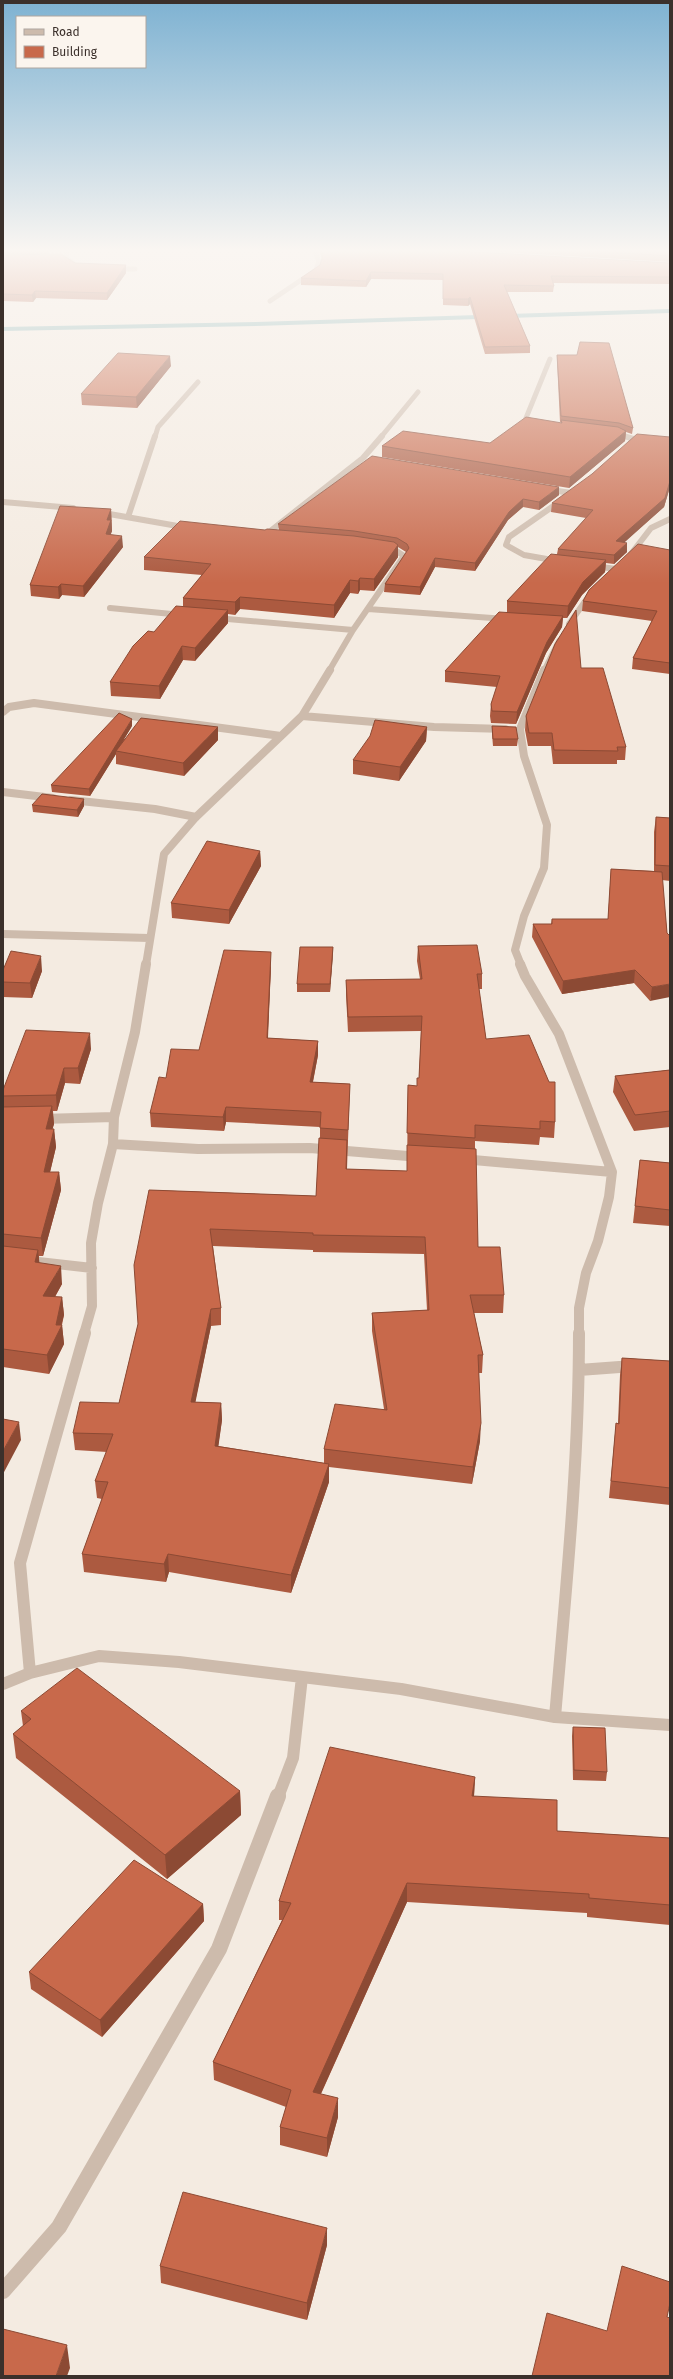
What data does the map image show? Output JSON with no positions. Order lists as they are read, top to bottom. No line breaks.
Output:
{"legend":["Road","Building"]}
